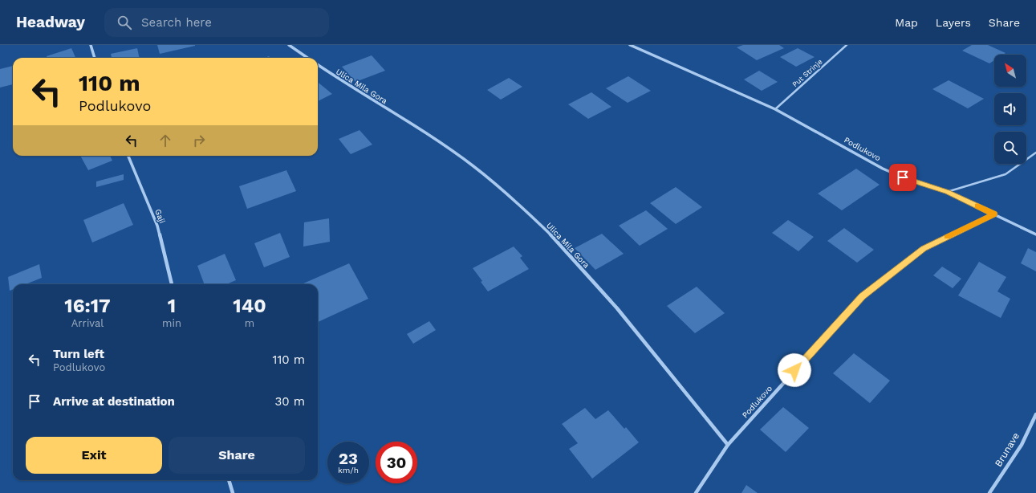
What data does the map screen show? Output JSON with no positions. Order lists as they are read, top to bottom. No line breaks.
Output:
{"streets":{"street":["Ulica Mila Gora","Podlukovo","Gaji","Brunave"],"lane":["Put Strinje"]},"crossings":[["Put Strinje","Podlukovo"],["Ulica Mila Gora","Podlukovo"]],"north":"top left","page":{"header":"Headway","search":"Search here","nav":["Map","Layers","Share"],"turn":["110 m","Podlukovo"],"eta":["16:17","Arrival","1","min","140","m"],"list":[{"name":"Turn left","note":"Podlukovo","value":"110 m"},{"name":"Arrive at destination","value":"30 m"}],"buttons":["Exit","Share"],"speed":"23 km/h","limit":"30"}}
